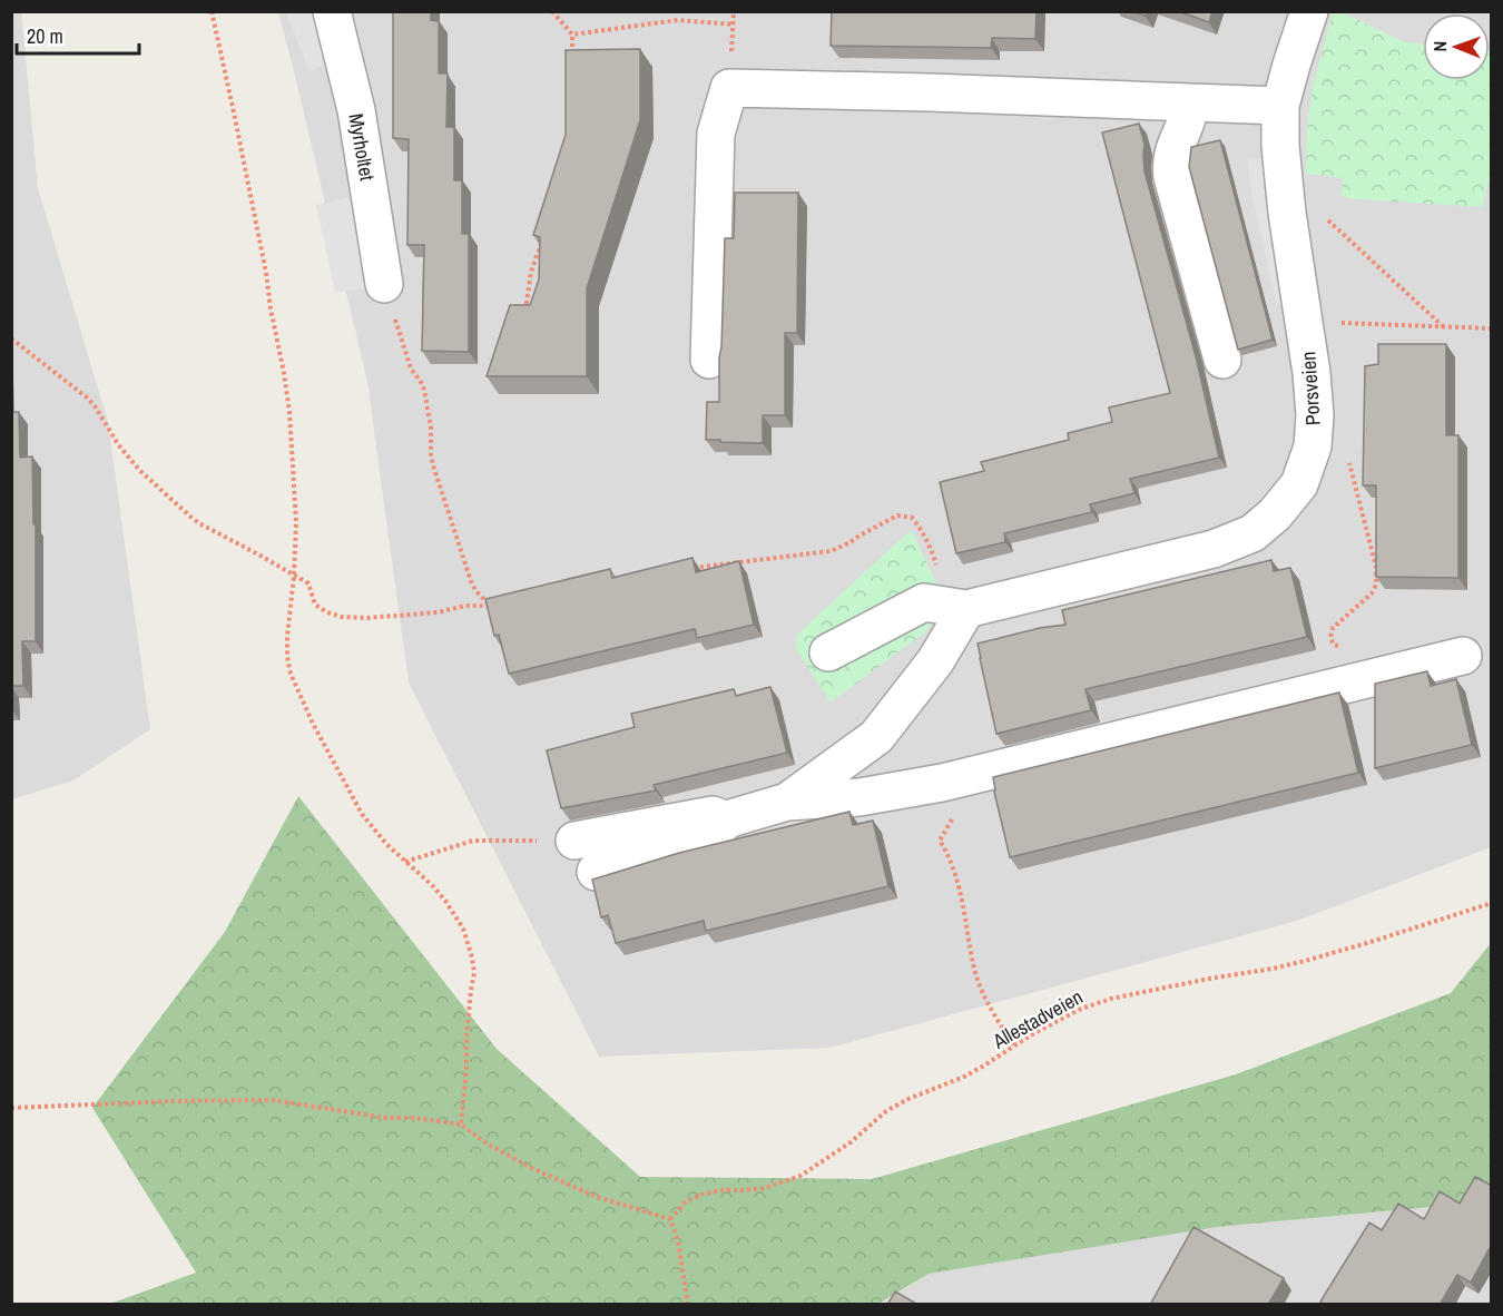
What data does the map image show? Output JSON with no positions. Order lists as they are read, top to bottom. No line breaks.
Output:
{"streets":{"street":["Myrholtet","Porsveien"],"path":["Allestadveien"]},"scale_bar":"20 m","north":"left"}
